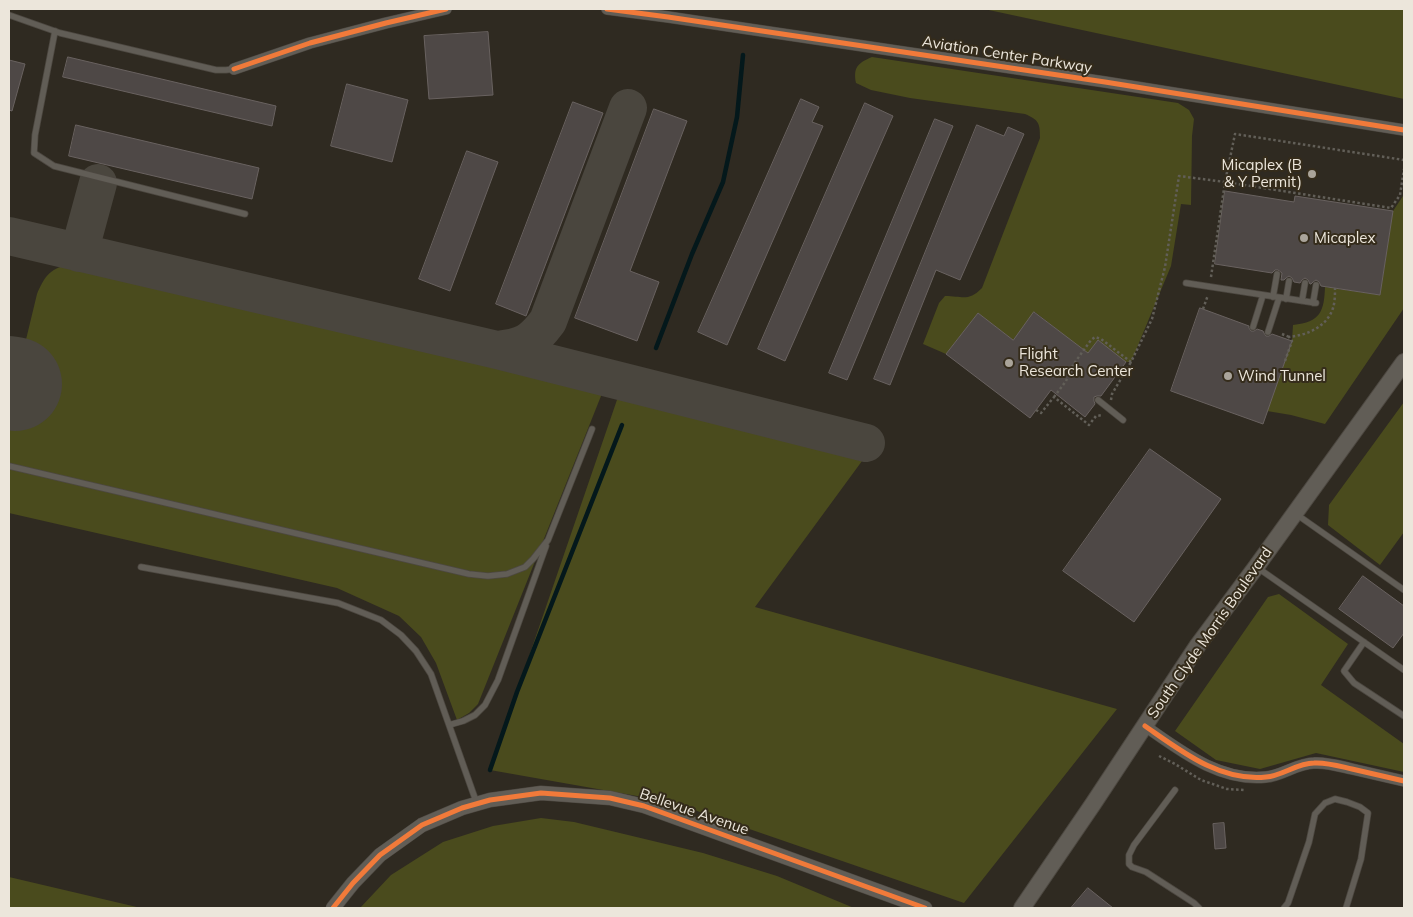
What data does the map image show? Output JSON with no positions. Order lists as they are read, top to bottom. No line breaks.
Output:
{"streets":{"main road":["South Clyde Morris Boulevard"],"street":["Aviation Center Parkway","Bellevue Avenue"]},"places":["Micaplex (B & Y Permit)","Micaplex","Flight Research Center","Wind Tunnel"]}
